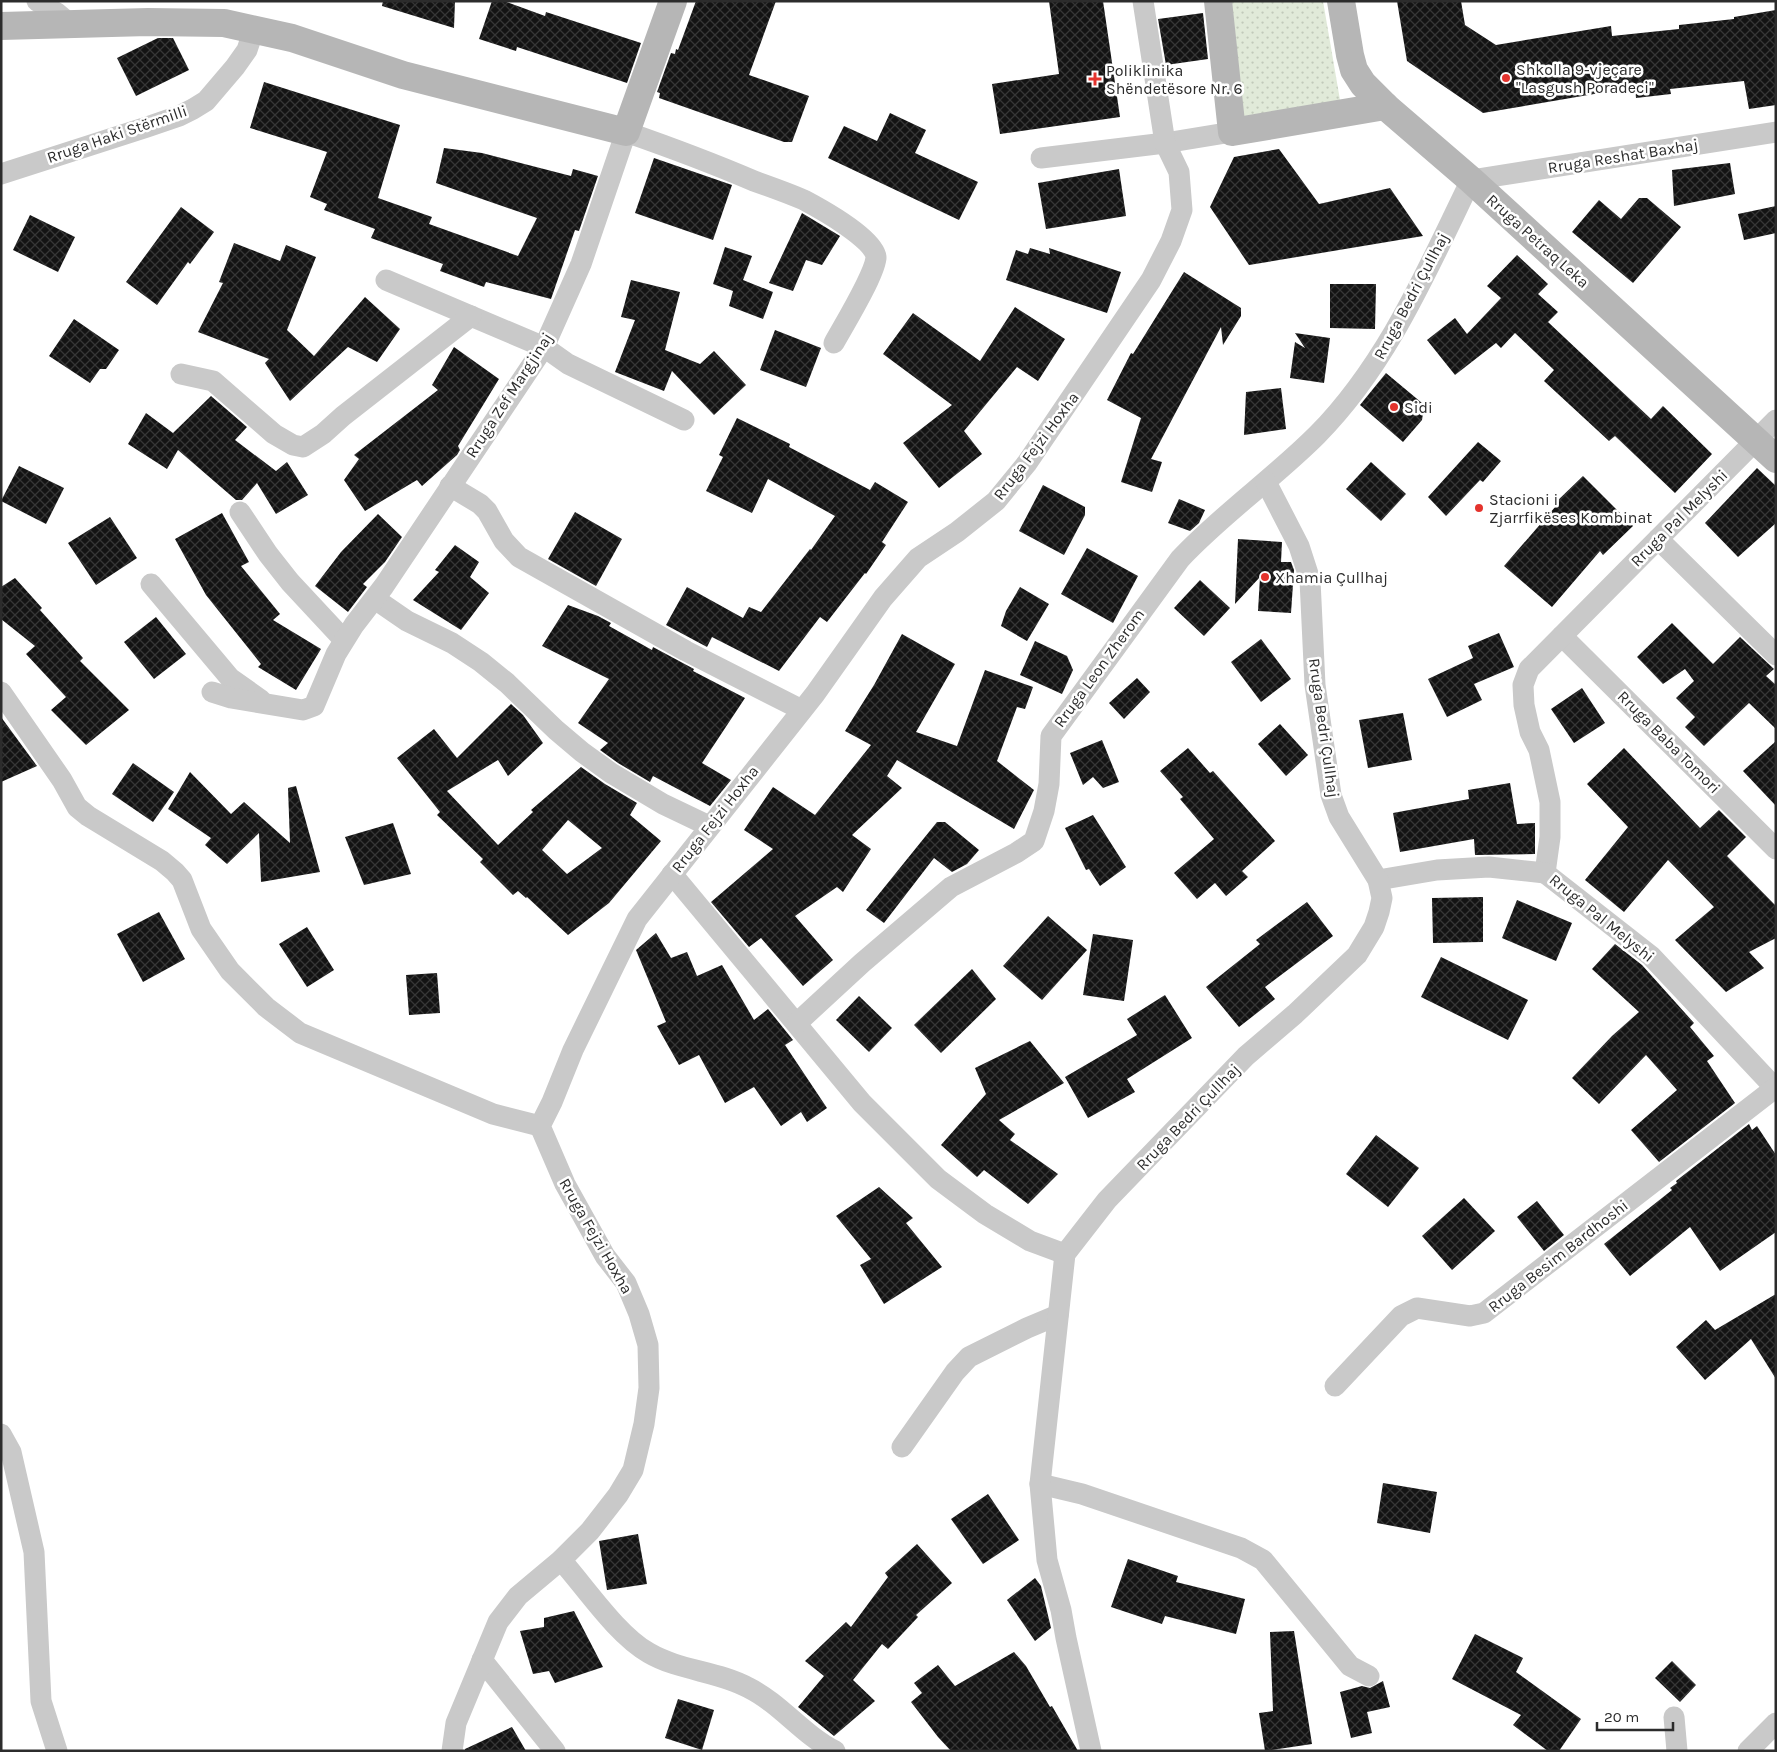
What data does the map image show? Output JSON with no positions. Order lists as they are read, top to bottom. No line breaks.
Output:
{"streets":{"street":["Rruga Haki Stërmilli","Rruga Reshat Baxhaj","Rruga Petraq Leka","Rruga Bedri Çullhaj","Rruga Zef Margjinaj","Rruga Fejzi Hoxha","Rruga Pal Melyshi","Rruga Leon Zherom","Rruga Baba Tomori","Rruga Besim Bardhoshi"]},"crossings":[["Rruga Reshat Baxhaj","Rruga Petraq Leka"],["Rruga Reshat Baxhaj","Rruga Bedri Çullhaj"],["Rruga Petraq Leka","Rruga Bedri Çullhaj"],["Rruga Petraq Leka","Rruga Pal Melyshi"],["Rruga Bedri Çullhaj","Rruga Leon Zherom"],["Rruga Pal Melyshi","Rruga Baba Tomori"],["Rruga Pal Melyshi","Rruga Besim Bardhoshi"]],"places":{"other":["Shkolla 9-vjeçare \"Lasgush Poradeci\"","Sidi","Stacioni i Zjarrfikëses Kombinat","Xhamia Çullhaj"],"health":["Poliklinika Shëndetësore Nr. 6"]},"scale_bar":"20 m"}
